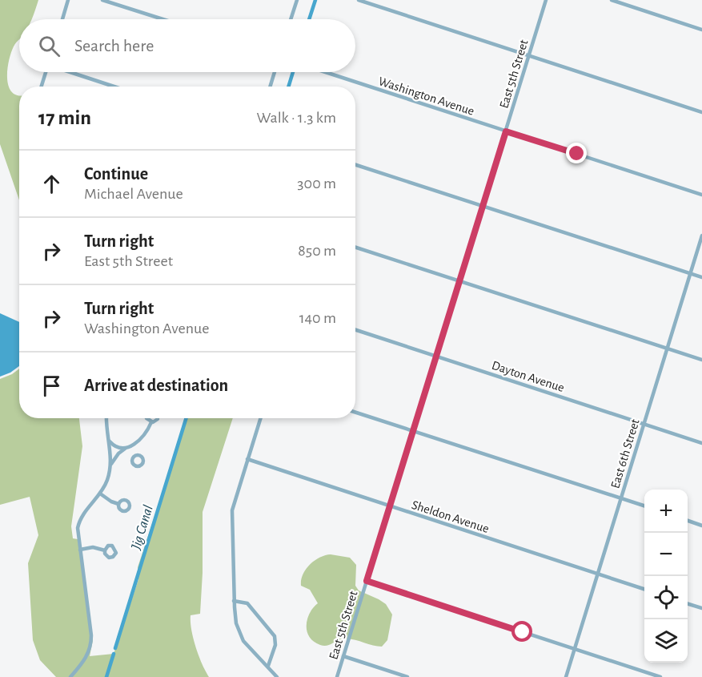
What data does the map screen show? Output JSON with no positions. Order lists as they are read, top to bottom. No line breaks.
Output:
{"streets":{"street":["East 5th Street","Washington Avenue","Dayton Avenue","East 6th Street","Sheldon Avenue"]},"crossings":[["East 5th Street","Washington Avenue"],["East 5th Street","Dayton Avenue"],["East 5th Street","Sheldon Avenue"],["Dayton Avenue","East 6th Street"],["East 6th Street","Sheldon Avenue"]],"water":["Jig Canal"],"page":{"search":"Search here","heading":["17 min","Walk · 1.3 km"],"list":[["Continue","Michael Avenue","300 m"],["Turn right","East 5th Street","850 m"],["Turn right","Washington Avenue","140 m"],"Arrive at destination"],"map_buttons":["+","−"]}}
